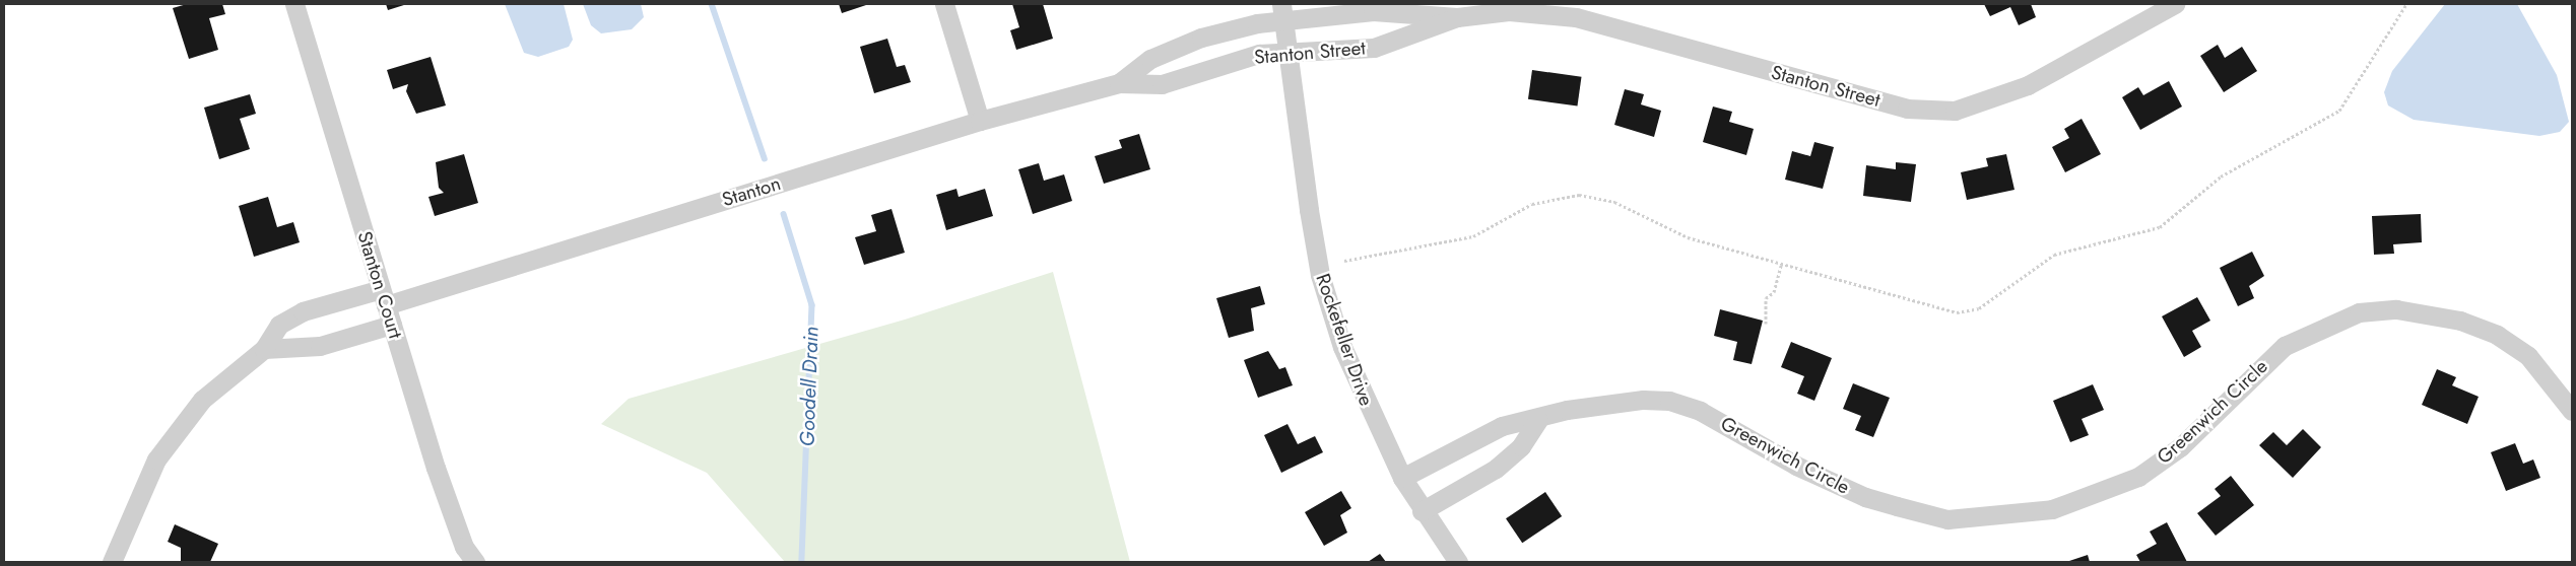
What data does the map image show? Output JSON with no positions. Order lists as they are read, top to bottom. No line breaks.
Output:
{"streets":{"street":["Stanton Street","Stanton","Stanton Court","Rockefeller Drive","Greenwich Circle"]},"crossings":[["Stanton Street","Stanton"],["Stanton Street","Rockefeller Drive"],["Stanton","Stanton Court"],["Rockefeller Drive","Greenwich Circle"]],"water":["Goodell Drain"]}
